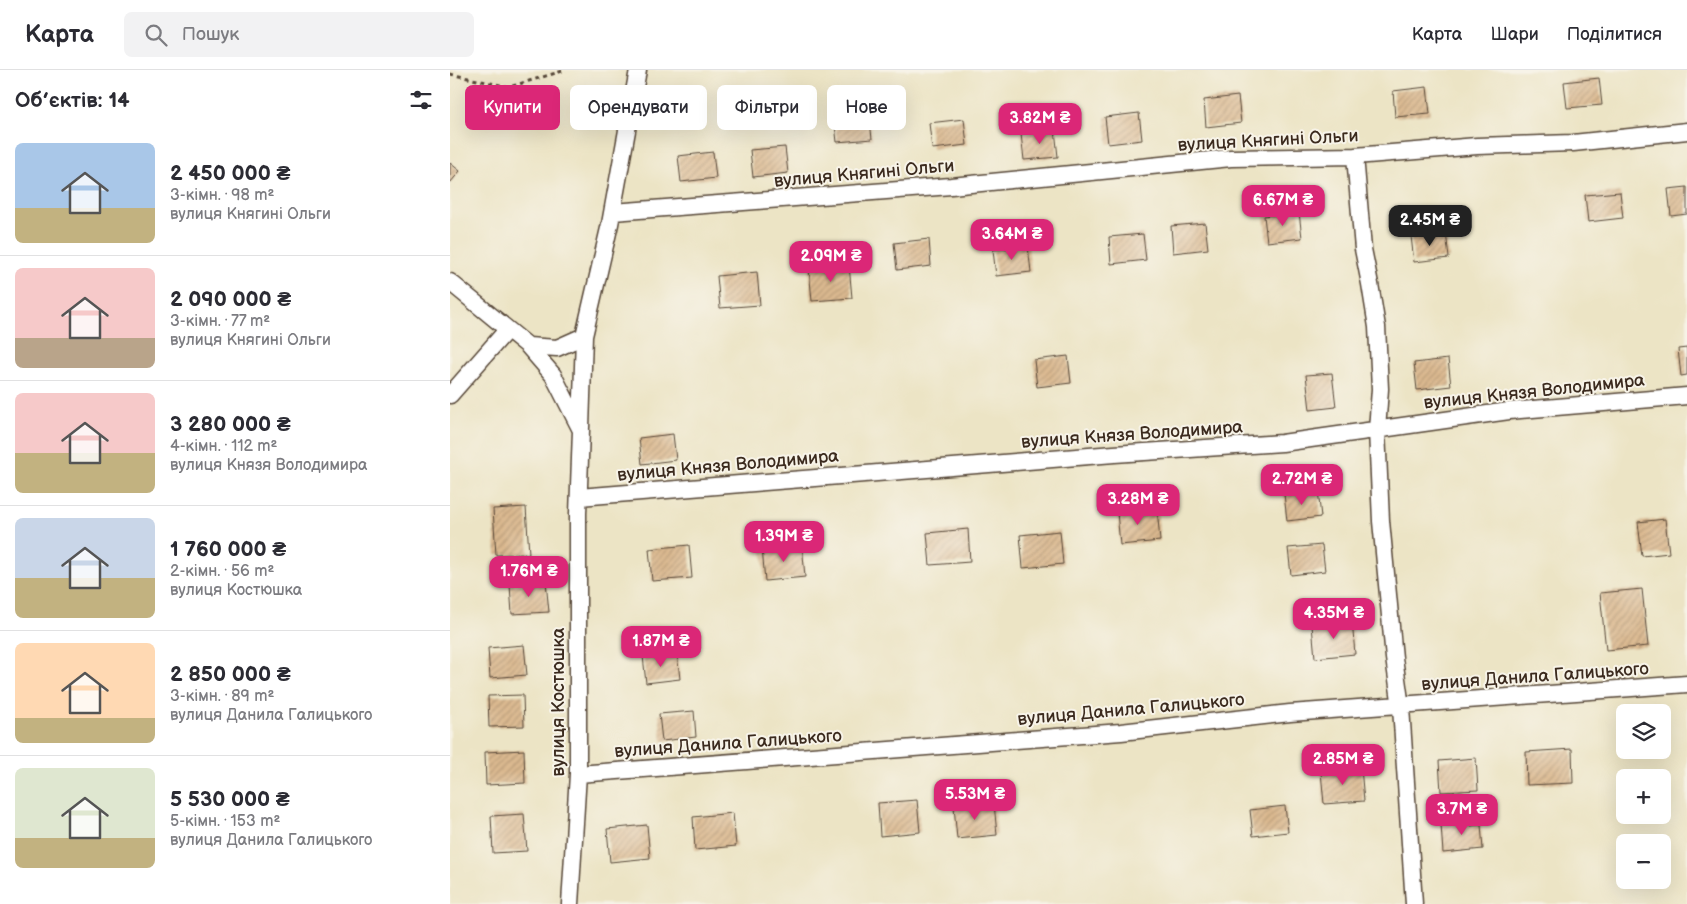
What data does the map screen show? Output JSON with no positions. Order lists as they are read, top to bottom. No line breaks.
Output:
{"streets":{"street":["вулиця Княгині Ольги","вулиця Князя Володимира","вулиця Данила Галицького","вулиця Костюшка"]},"crossings":[["вулиця Князя Володимира","вулиця Костюшка"],["вулиця Данила Галицького","вулиця Костюшка"]],"page":{"header":"Карта","search":"Пошук","nav":["Карта","Шари","Поділитися"],"heading":"Об’єктів: 14","chip":["Купити","Орендувати","Фільтри","Нове"],"price":["3.82M ₴","6.67M ₴","2.45M ₴","3.64M ₴","2.09M ₴","2.72M ₴","3.28M ₴","1.39M ₴","1.76M ₴","4.35M ₴","1.87M ₴","2.85M ₴","5.53M ₴","3.7M ₴"],"list":[{"name":"2 450 000 ₴","note":"3-кімн. · 98 m² · вулиця Княгині Ольги"},{"name":"2 090 000 ₴","note":"3-кімн. · 77 m² · вулиця Княгині Ольги"},{"name":"3 280 000 ₴","note":"4-кімн. · 112 m² · вулиця Князя Володимира"},{"name":"1 760 000 ₴","note":"2-кімн. · 56 m² · вулиця Костюшка"},{"name":"2 850 000 ₴","note":"3-кімн. · 89 m² · вулиця Данила Галицького"},{"name":"5 530 000 ₴","note":"5-кімн. · 153 m² · вулиця Данила Галицького"}],"map_buttons":["+","−"]}}
